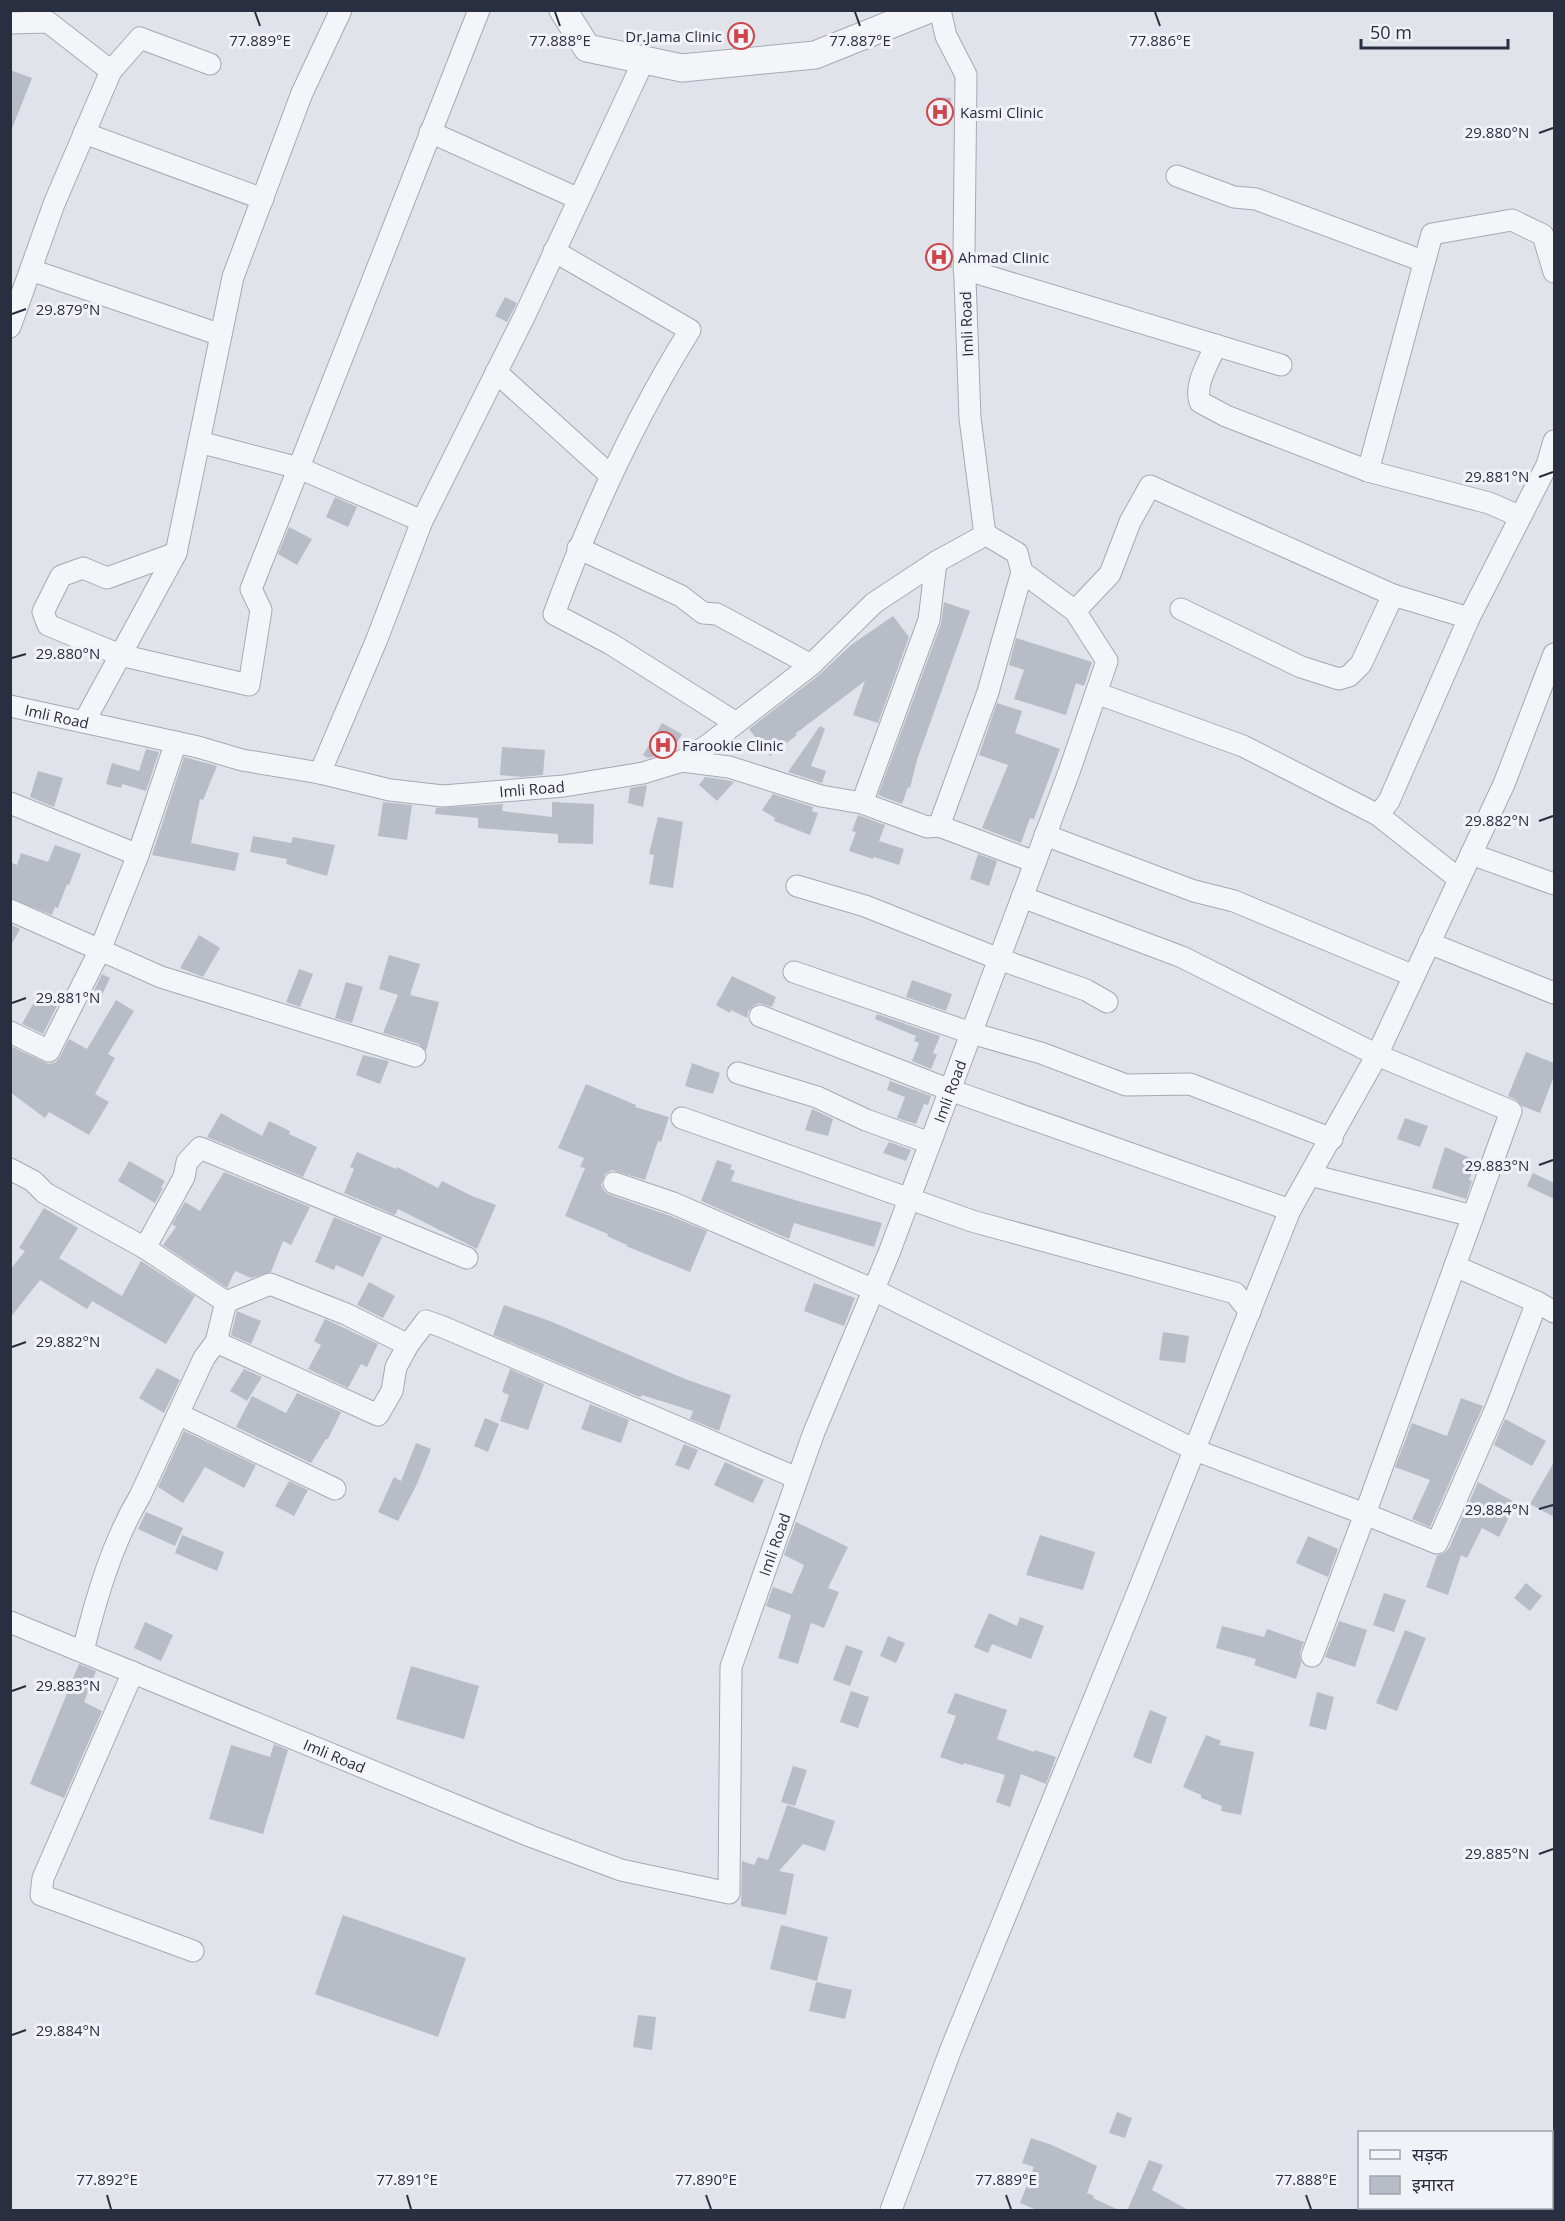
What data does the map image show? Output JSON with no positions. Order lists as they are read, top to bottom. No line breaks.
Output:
{"streets":{"street":["Imli Road"]},"places":{"hospital":["Dr.Jama Clinic","Kasmi Clinic","Ahmad Clinic","Farookie Clinic"]},"legend":["सड़क","इमारत"],"scale_bar":"50 m","coordinates":["77.889°E","77.888°E","77.887°E","77.886°E","29.880°N","29.879°N","29.881°N","29.882°N","29.883°N","29.884°N","29.885°N","77.892°E","77.891°E","77.890°E"]}
